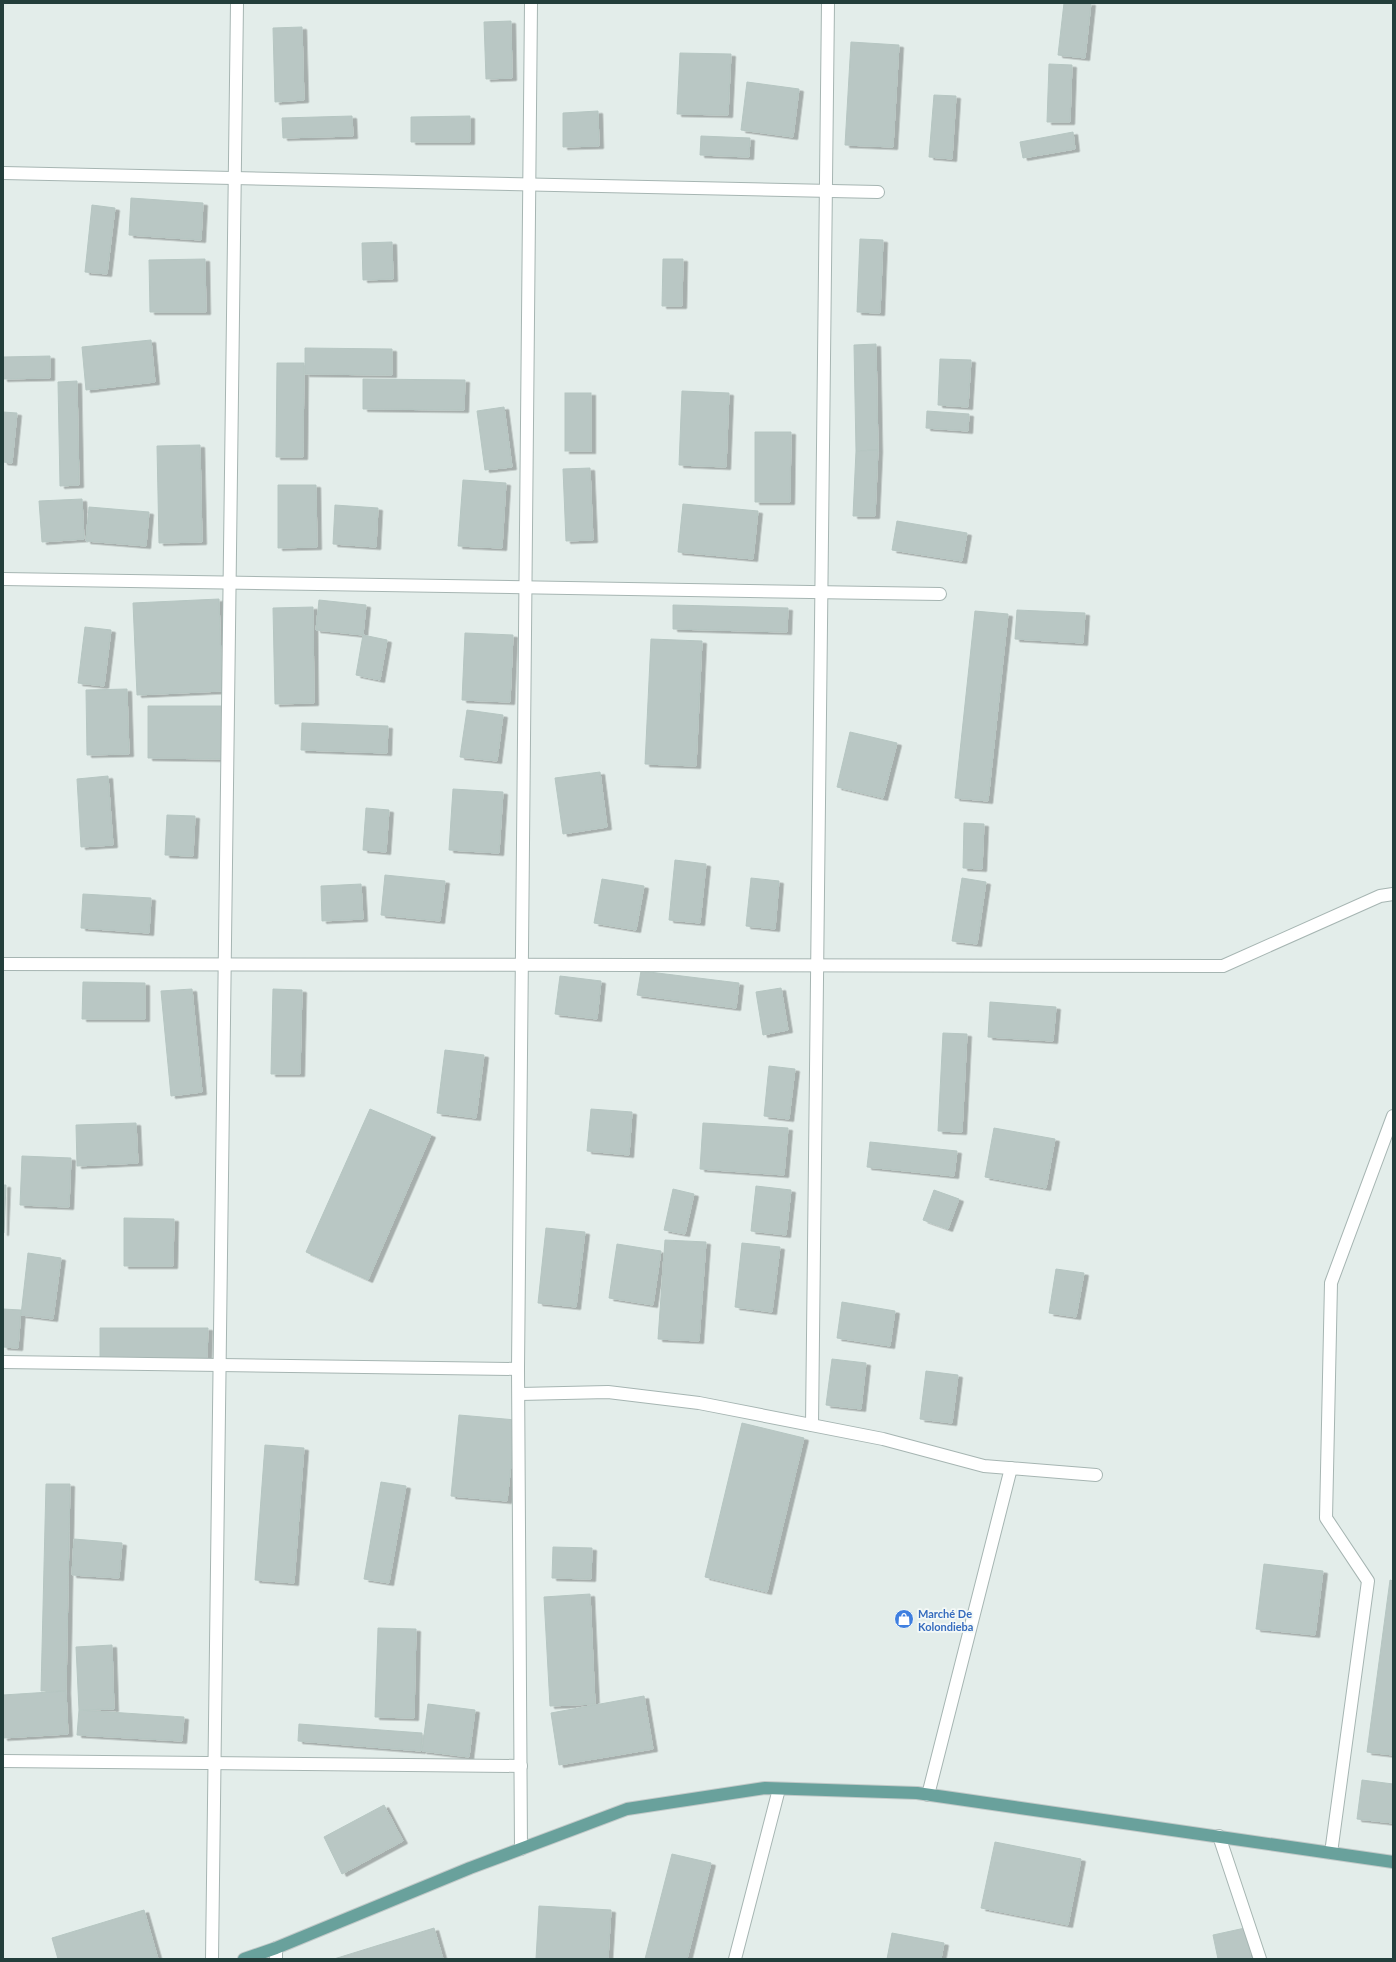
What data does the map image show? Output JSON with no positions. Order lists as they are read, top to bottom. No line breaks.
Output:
{"places":{"shop":["Marché De Kolondieba"]}}
